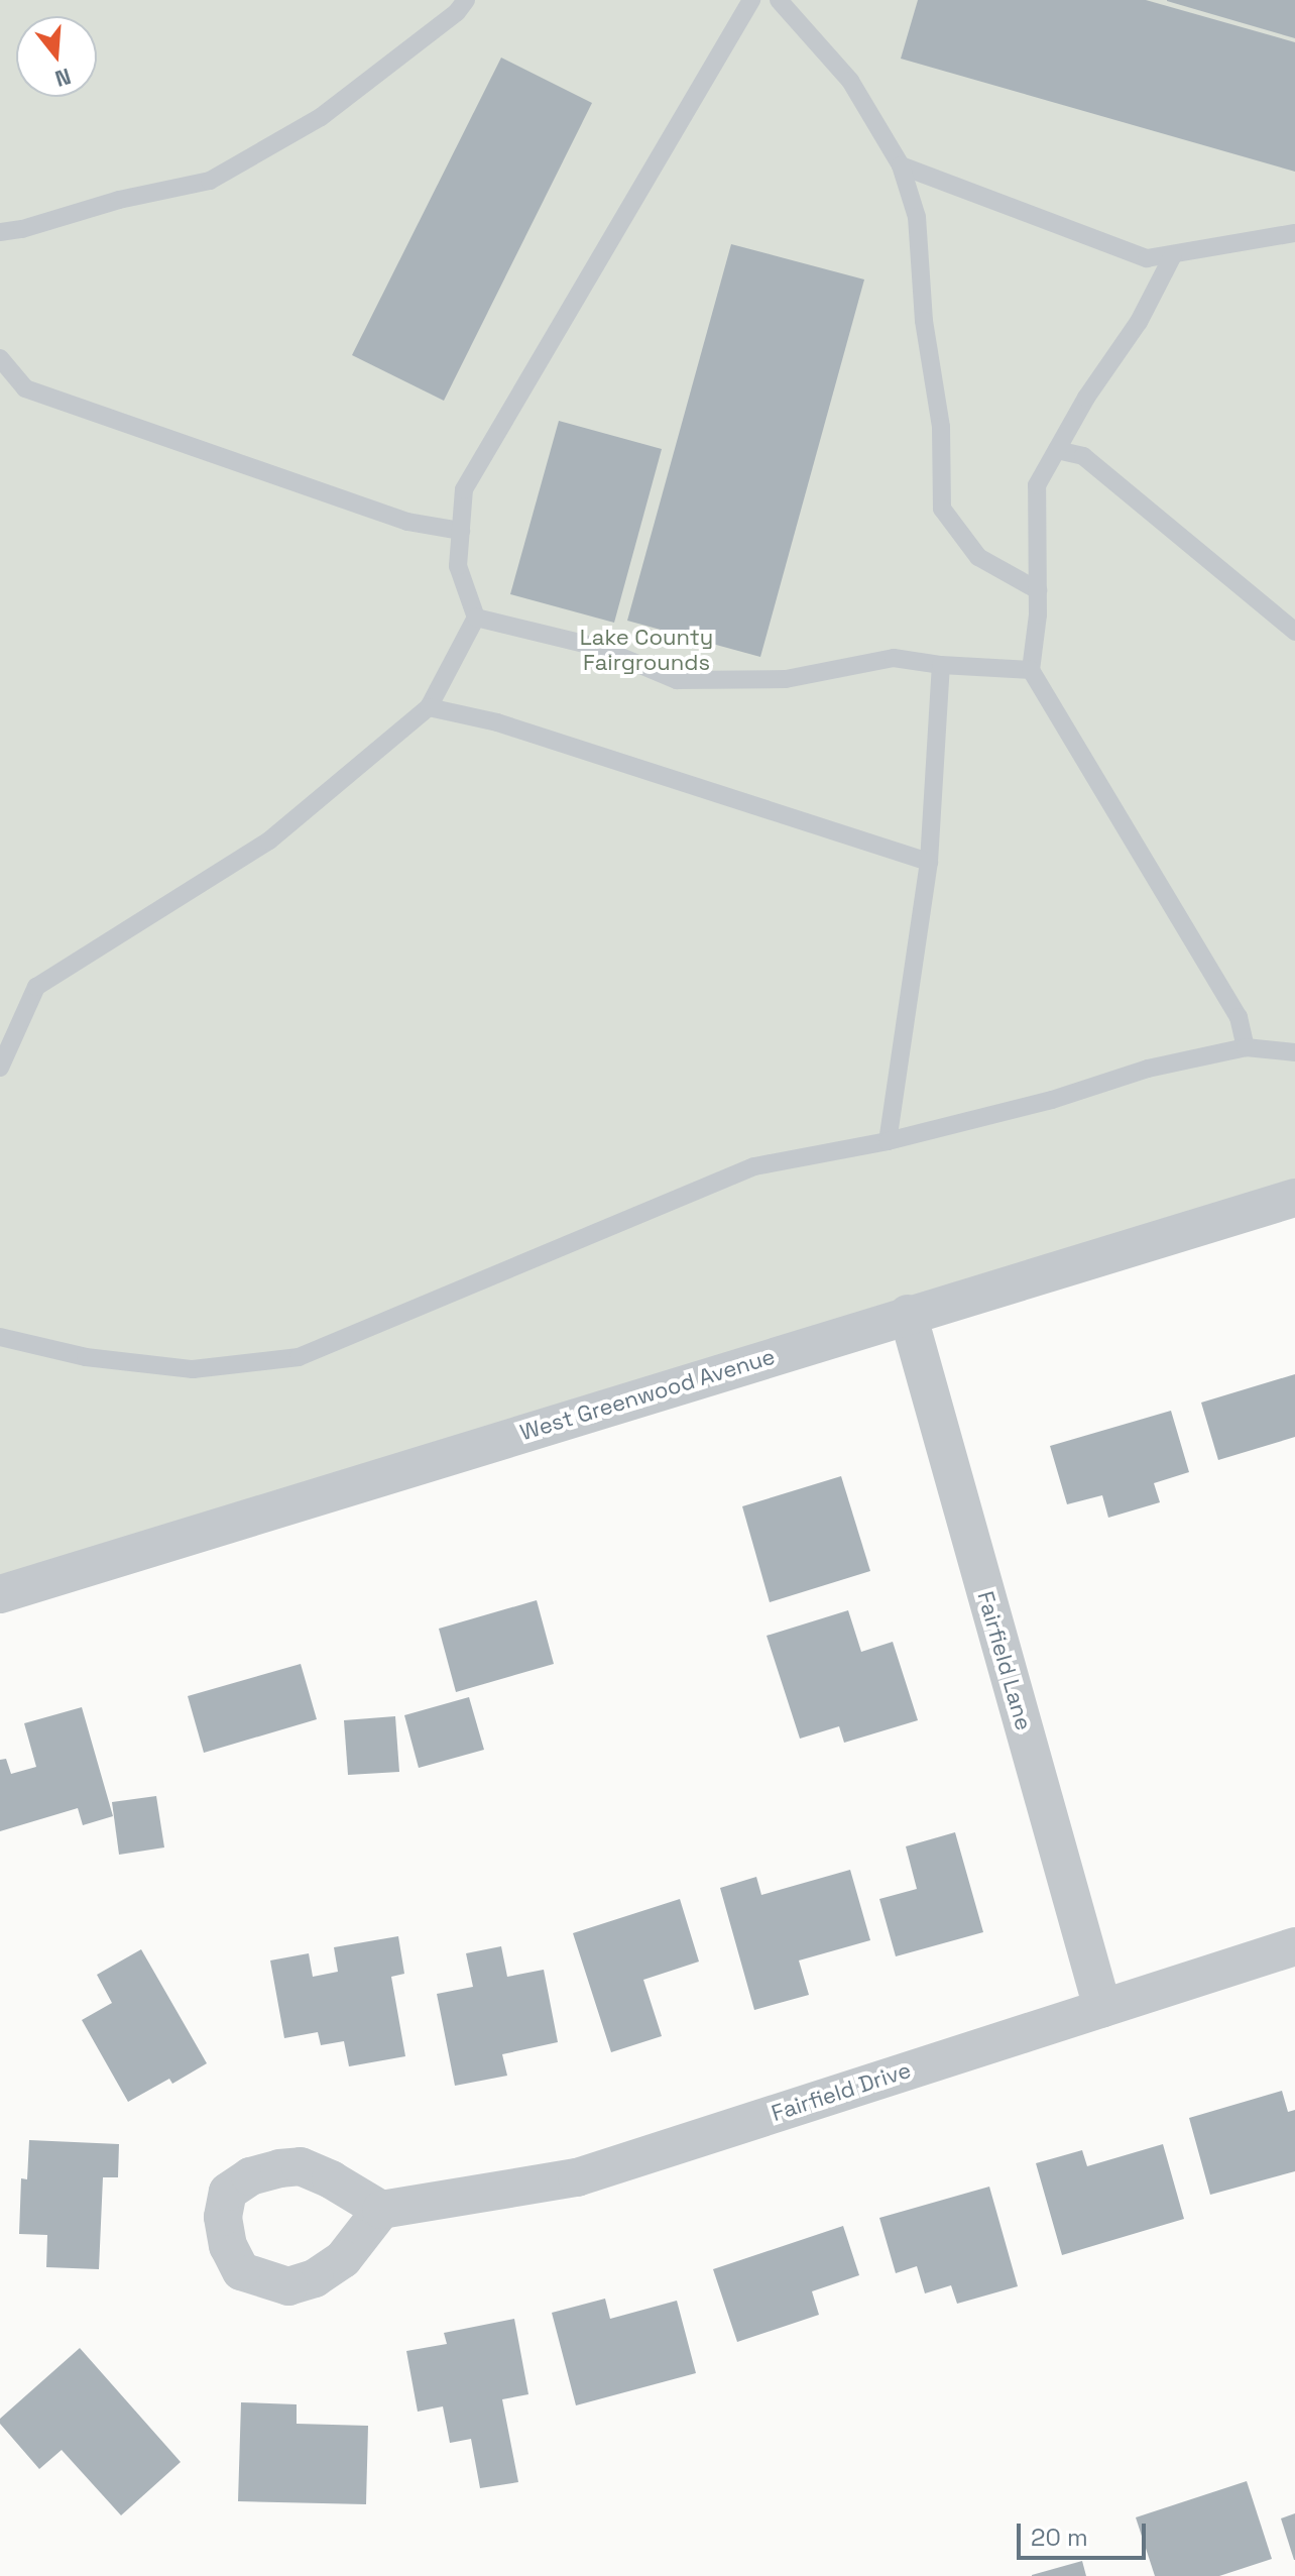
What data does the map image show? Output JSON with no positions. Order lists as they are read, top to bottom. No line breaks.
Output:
{"streets":{"street":["West Greenwood Avenue","Fairfield Lane","Fairfield Drive"]},"crossings":[["West Greenwood Avenue","Fairfield Lane"],["Fairfield Lane","Fairfield Drive"]],"parks":["Lake County Fairgrounds"],"scale_bar":"20 m","north":"bottom"}
